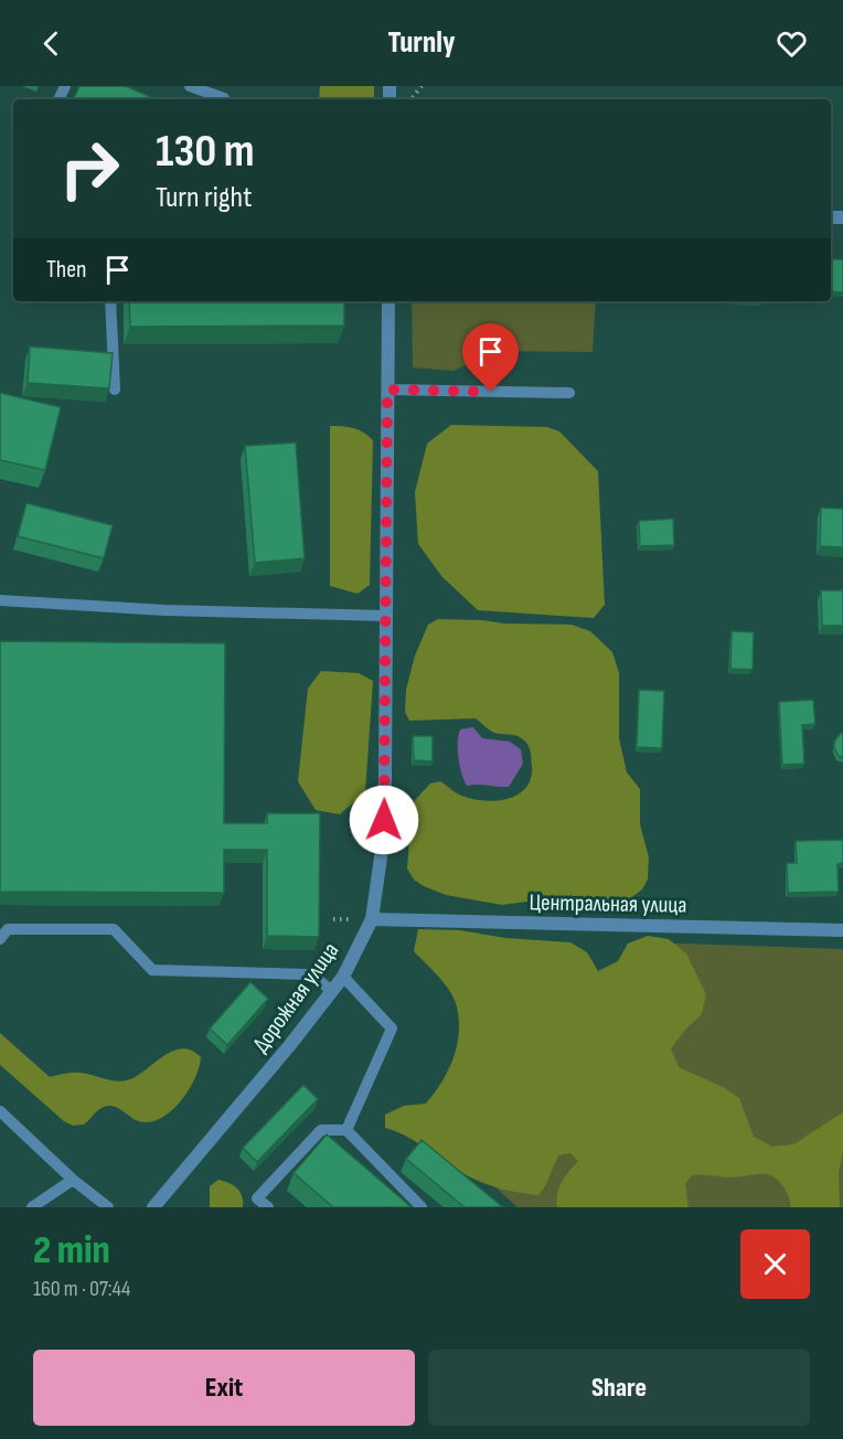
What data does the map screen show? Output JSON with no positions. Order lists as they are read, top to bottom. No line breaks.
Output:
{"streets":{"street":["Центральная улица","Дорожная улица"]},"crossings":[["Центральная улица","Дорожная улица"]],"page":{"header":"Turnly","turn":["130 m","Turn right"],"then":"Then","heading":["2 min","160 m · 07:44"],"buttons":["Exit","Share"]}}
